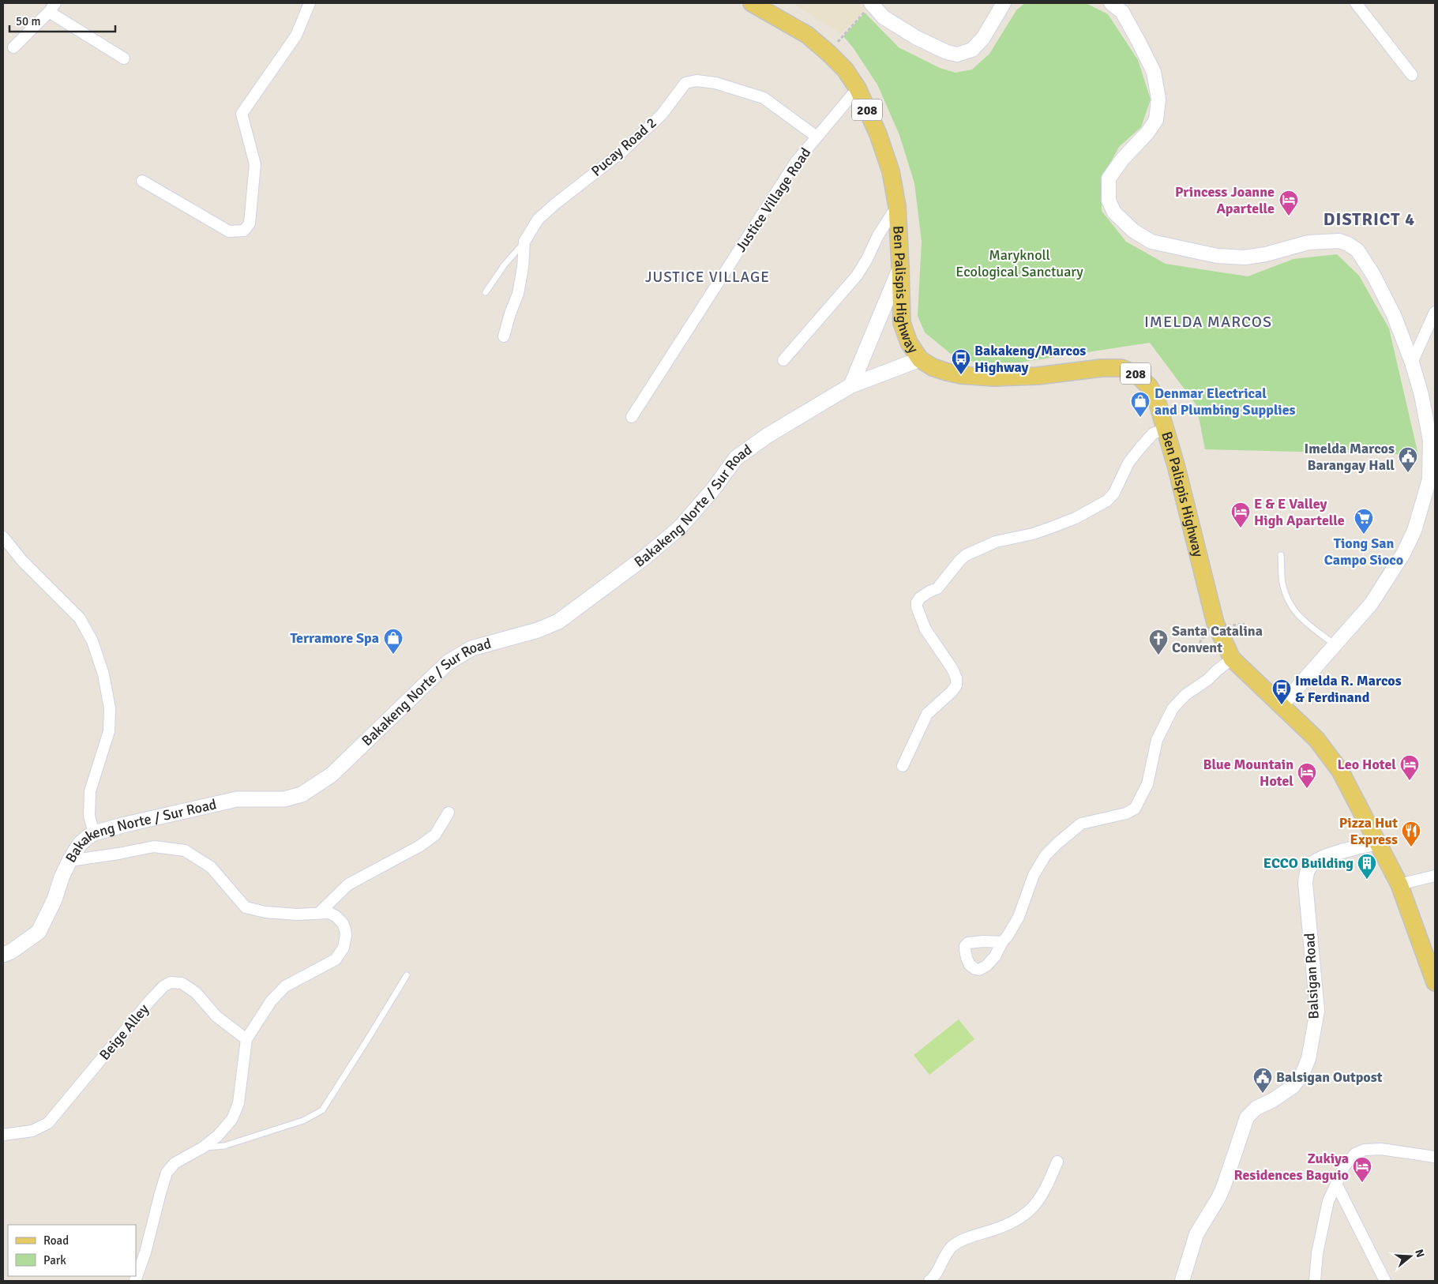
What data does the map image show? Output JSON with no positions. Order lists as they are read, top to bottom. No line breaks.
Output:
{"streets":{"main road":["208","Ben Palispis Highway","Bakakeng Norte / Sur Road"],"street":["Pucay Road 2","Justice Village Road","Balsigan Road","Beige Alley"]},"crossings":[["Pucay Road 2","Justice Village Road"],["Justice Village Road","Ben Palispis Highway"],["Ben Palispis Highway","Bakakeng Norte / Sur Road"],["Ben Palispis Highway","Balsigan Road"]],"districts":["DISTRICT 4","JUSTICE VILLAGE","IMELDA MARCOS"],"parks":["Maryknoll Ecological Sanctuary"],"places":{"hotel":["Princess Joanne Apartelle","E & E Valley High Apartelle","Leo Hotel","Blue Mountain Hotel","Zukiya Residences Baguio"],"bus stop":["Bakakeng/Marcos Highway","Imelda R. Marcos & Ferdinand"],"shop":["Denmar Electrical and Plumbing Supplies","Terramore Spa"],"public building":["Imelda Marcos Barangay Hall","Balsigan Outpost"],"supermarket":["Tiong San Campo Sioco"],"church":["Santa Catalina Convent"],"restaurant":["Pizza Hut Express"],"building":["ECCO Building"]},"legend":["Road","Park"],"scale_bar":"50 m","north":"right"}
